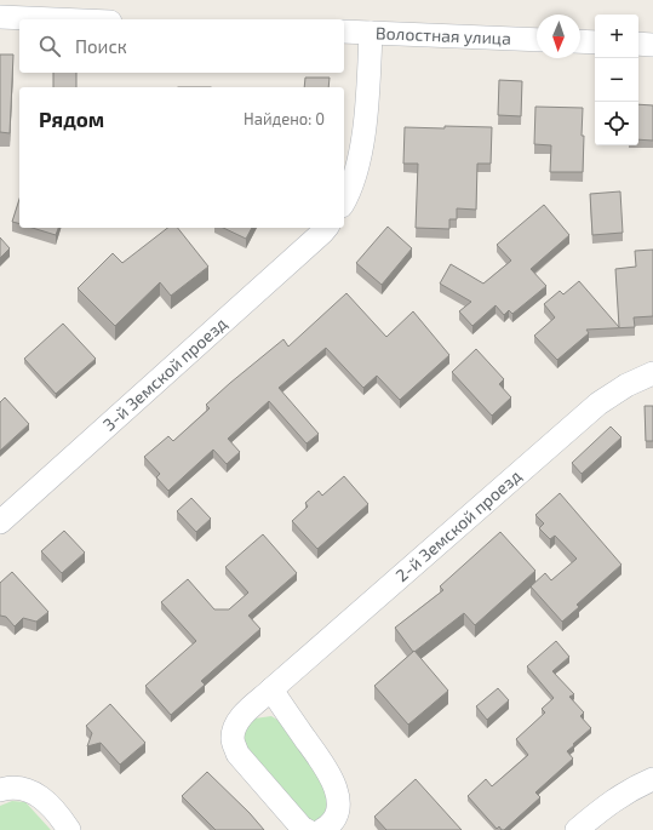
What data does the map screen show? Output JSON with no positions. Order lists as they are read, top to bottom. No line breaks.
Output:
{"streets":{"street":["Волостная улица","3-й Земской проезд","2-й Земской проезд"]},"north":"bottom","page":{"map_buttons":["+","−"],"search":"Поиск","heading":["Рядом","Найдено: 0"]}}
